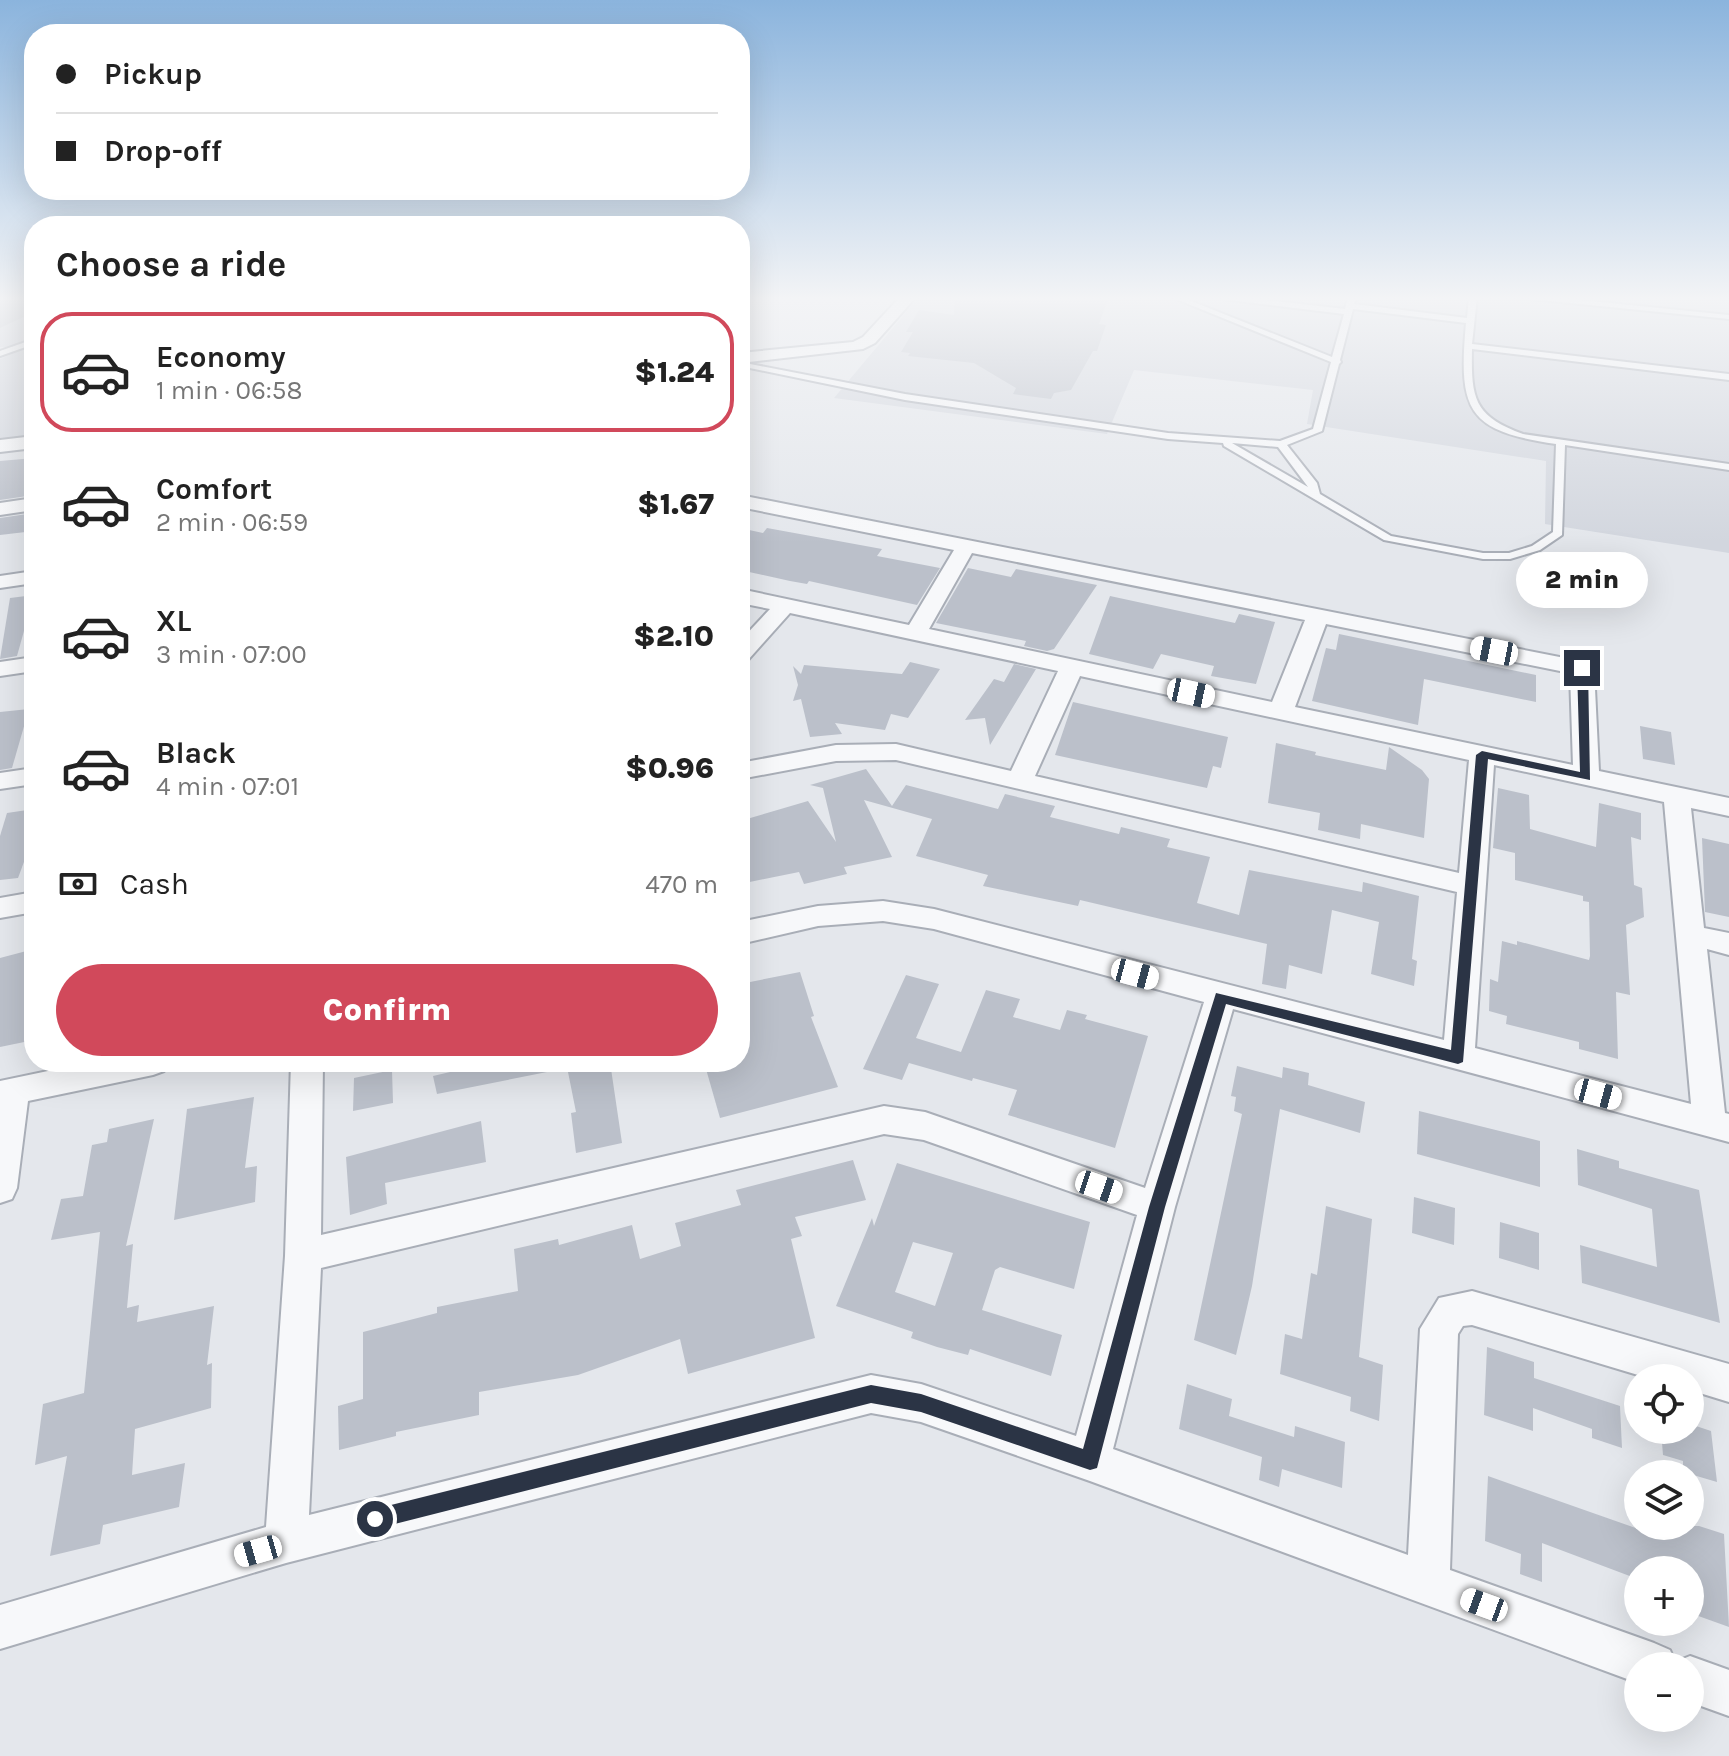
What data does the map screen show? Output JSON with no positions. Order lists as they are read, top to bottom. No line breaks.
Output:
{"page":{"banner":["Pickup","Drop-off"],"heading":"Choose a ride","list":[{"name":"Economy","note":"1 min · 06:58","value":"$1.24"},{"name":"Comfort","note":"2 min · 06:59","value":"$1.67"},{"name":"XL","note":"3 min · 07:00","value":"$2.10"},{"name":"Black","note":"4 min · 07:01","value":"$0.96"}],"bubble":"2 min","pay":["Cash","470 m"],"buttons":"Confirm","map_buttons":["+","−"]}}
